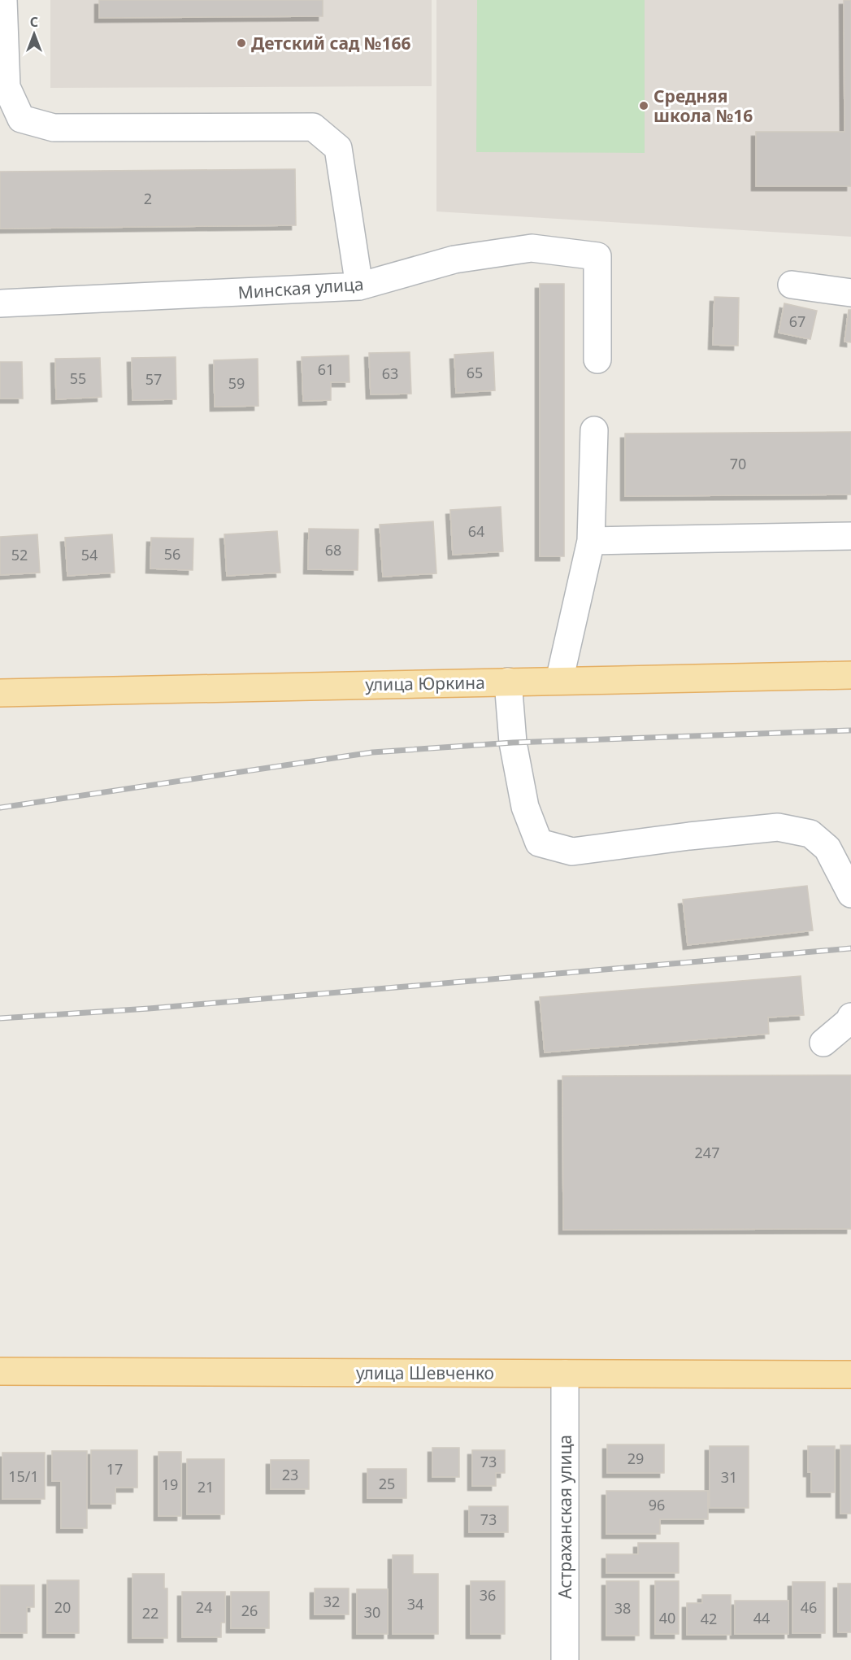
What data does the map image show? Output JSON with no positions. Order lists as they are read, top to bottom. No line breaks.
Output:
{"streets":{"main road":["улица Юркина","улица Шевченко"],"street":["Минская улица","Астраханская улица"]},"crossings":[["улица Шевченко","Астраханская улица"]],"places":["Детский сад №166","Средняя школа №16"],"house_numbers":["2","67","61","65","63","55","57","59","70","64","68","56","52","54","247","29","73","17","23","15/1","31","25","19","21","96","73","36","32","34","20","24","46","38","26","30","22","40","44","42"],"north":"top"}
